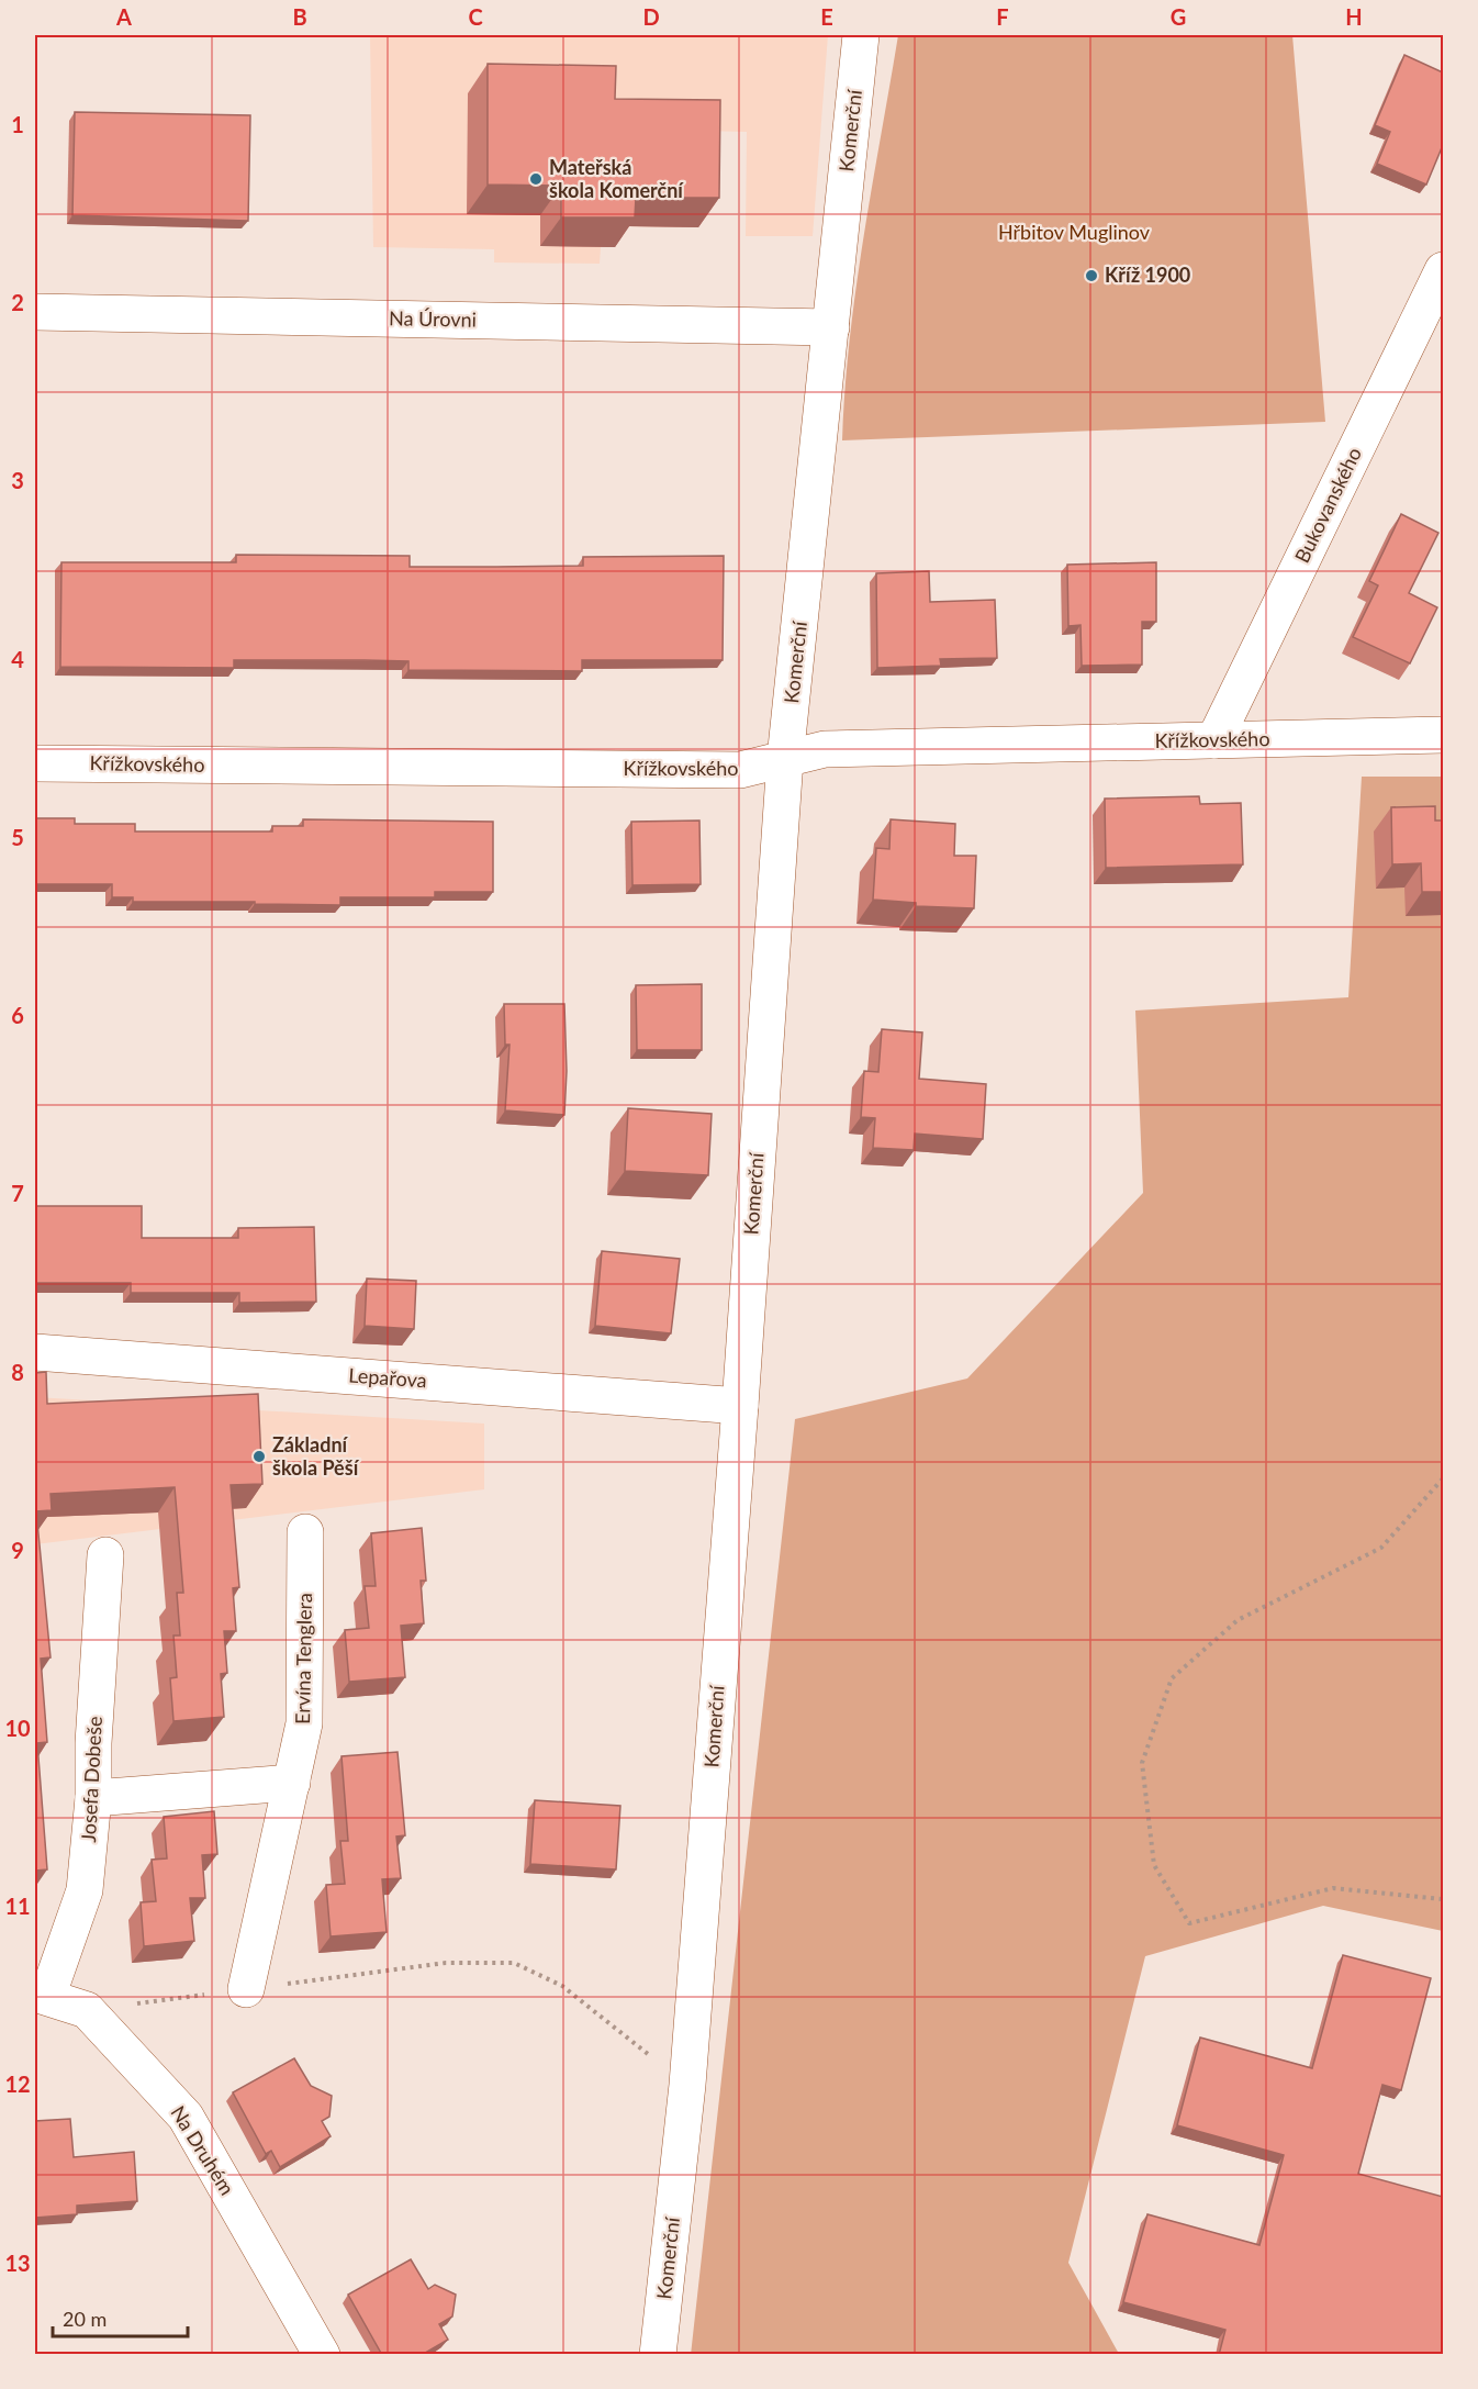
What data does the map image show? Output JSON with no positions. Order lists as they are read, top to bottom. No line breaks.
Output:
{"streets":{"street":["Komerční","Na Úrovni","Bukovanského","Křížkovského","Lepařova","Ervína Tenglera","Josefa Dobeše","Na Druhém"]},"crossings":[["Komerční","Na Úrovni"],["Komerční","Křížkovského"],["Komerční","Lepařova"],["Bukovanského","Křížkovského"],["Josefa Dobeše","Na Druhém"]],"parks":["Hřbitov Muglinov"],"places":["Mateřská škola Komerční","Kříž 1900","Základní škola Pěší"],"scale_bar":"20 m","grid":{"columns":["A","B","C","D","E","F","G","H"],"rows":["1","2","3","4","5","6","7","8","9","10","11","12","13"]}}
